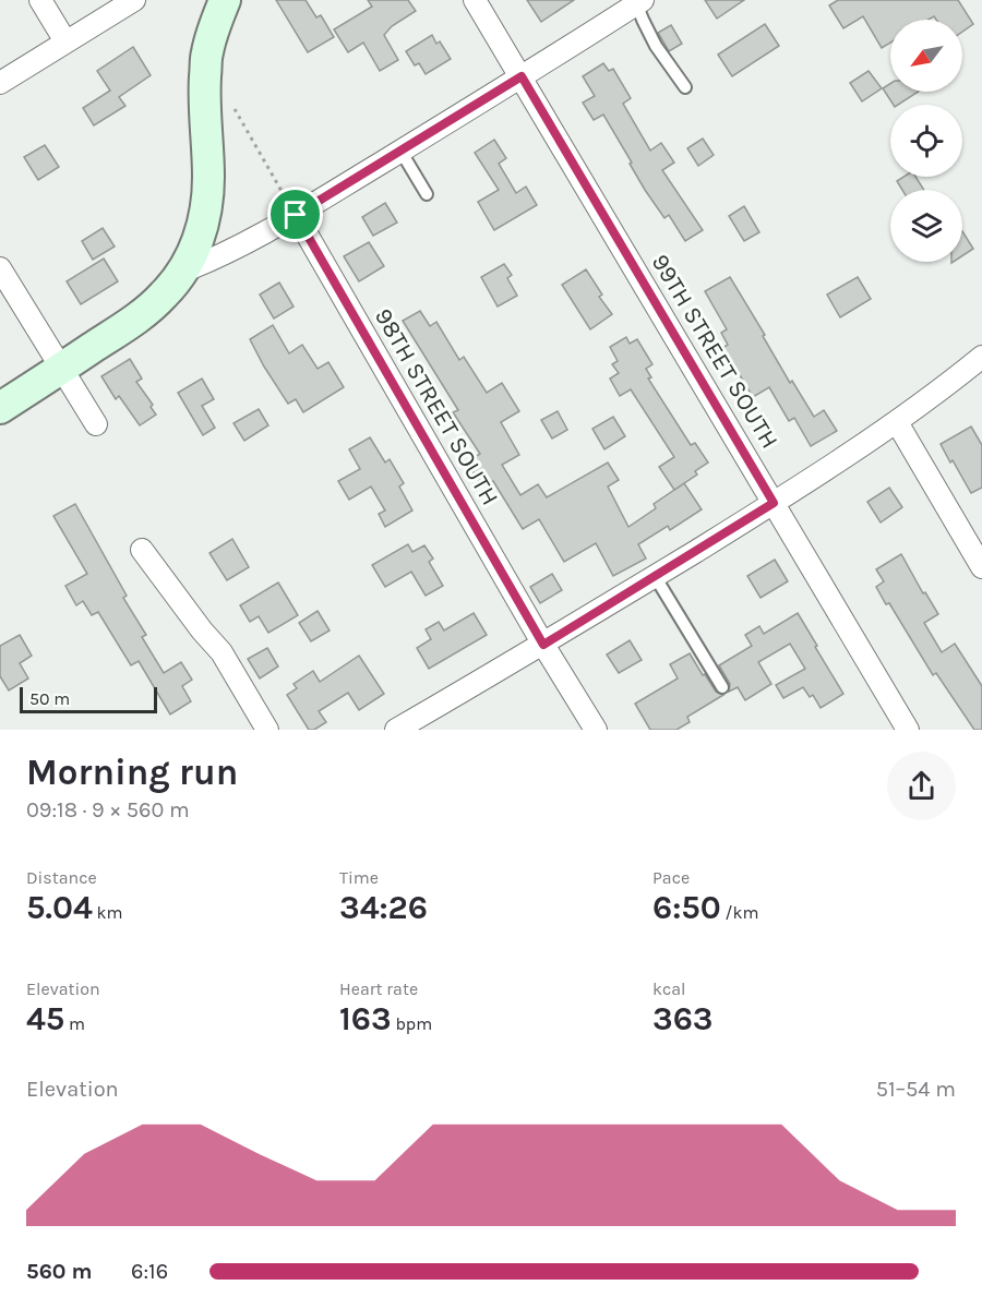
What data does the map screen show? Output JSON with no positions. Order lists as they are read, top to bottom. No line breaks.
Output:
{"streets":{"street":["99TH STREET SOUTH","98TH STREET SOUTH"]},"scale_bar":"50 m","north":"bottom left","page":{"scale":"50 m","heading":["Morning run","09:18 · 9 × 560 m"],"stats":[["Distance","5.04 km"],["Time","34:26"],["Pace","6:50 /km"],["Elevation","45 m"],["Heart rate","163 bpm"],["kcal","363"]],"chart":["Elevation","51–54 m"],"list":[{"name":"560 m","note":"6:16"}]}}
